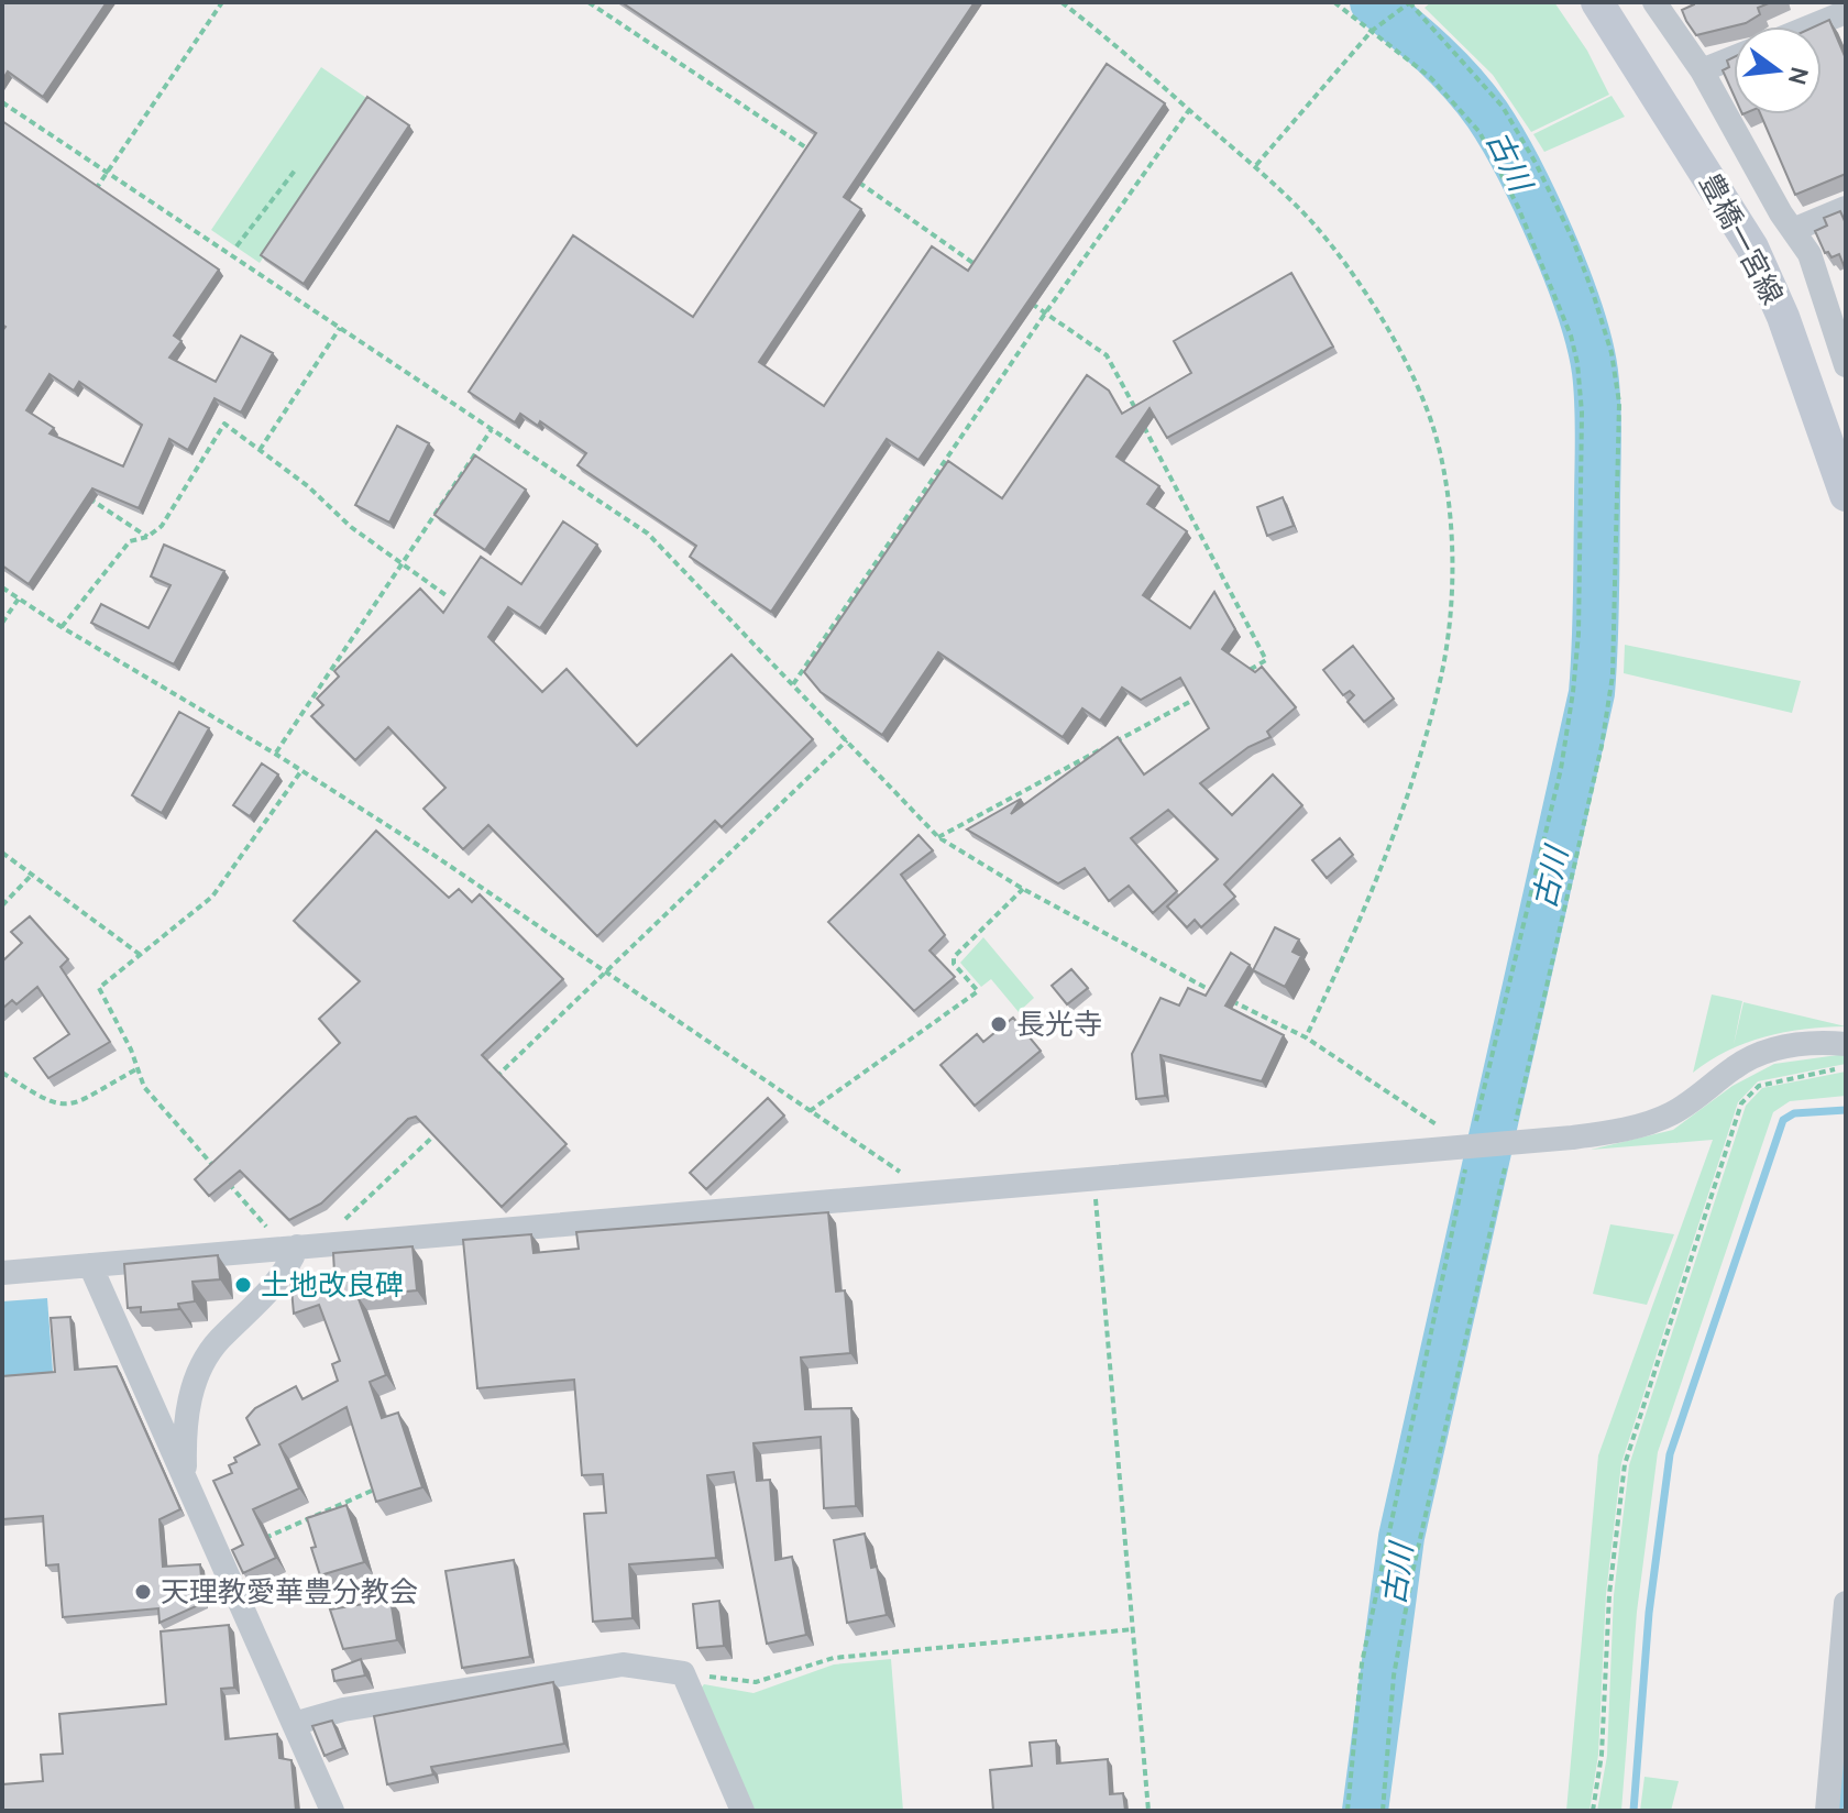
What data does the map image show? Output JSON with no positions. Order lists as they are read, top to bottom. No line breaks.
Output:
{"streets":{"main road":["豊橋一宮線"]},"water":["古川"],"places":["長光寺","土地改良碑","天理教愛華豊分教会"],"north":"right"}
